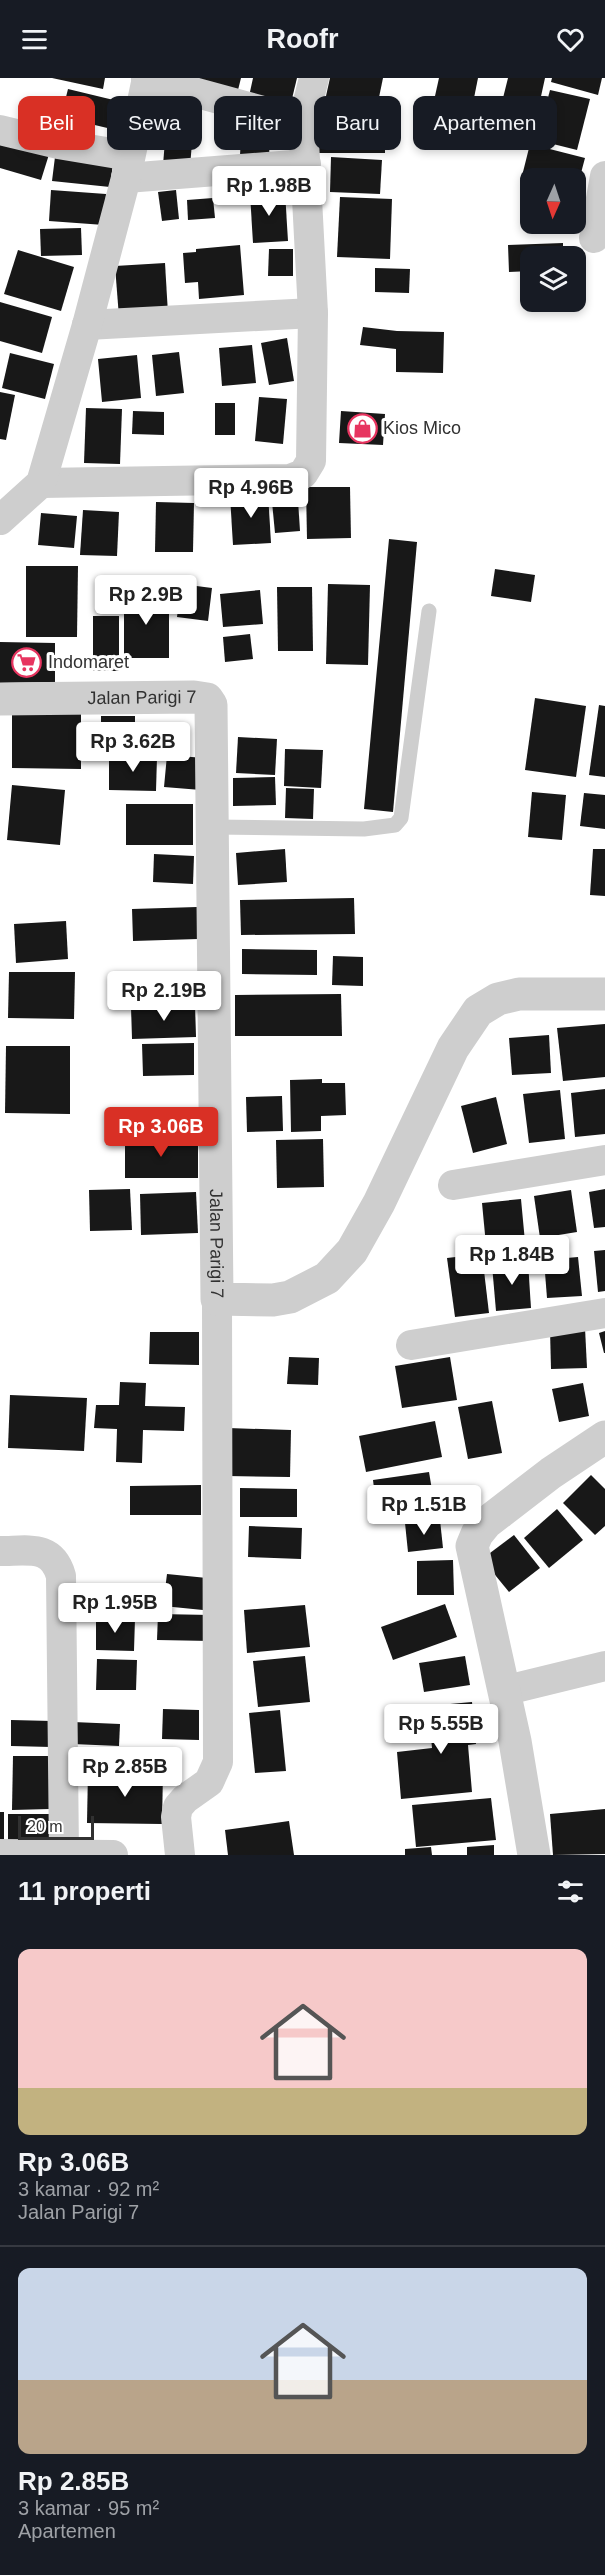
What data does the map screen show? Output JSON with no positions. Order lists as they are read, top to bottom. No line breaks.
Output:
{"streets":{"street":["Jalan Parigi 7"]},"places":{"shop":["Kios Mico"],"supermarket":["Indomaret"]},"scale_bar":"20 m","north":"bottom","page":{"header":"Roofr","chip":["Beli","Sewa","Filter","Baru","Apartemen"],"price":["Rp 1.98B","Rp 4.96B","Rp 2.9B","Rp 3.62B","Rp 2.19B","Rp 3.06B","Rp 1.84B","Rp 1.51B","Rp 1.95B","Rp 5.55B","Rp 2.85B"],"scale":"20 m","heading":"11 properti","list":[{"name":"Rp 3.06B","note":"3 kamar · 92 m² · Jalan Parigi 7"},{"name":"Rp 2.85B","note":"3 kamar · 95 m² · Apartemen"}]}}
